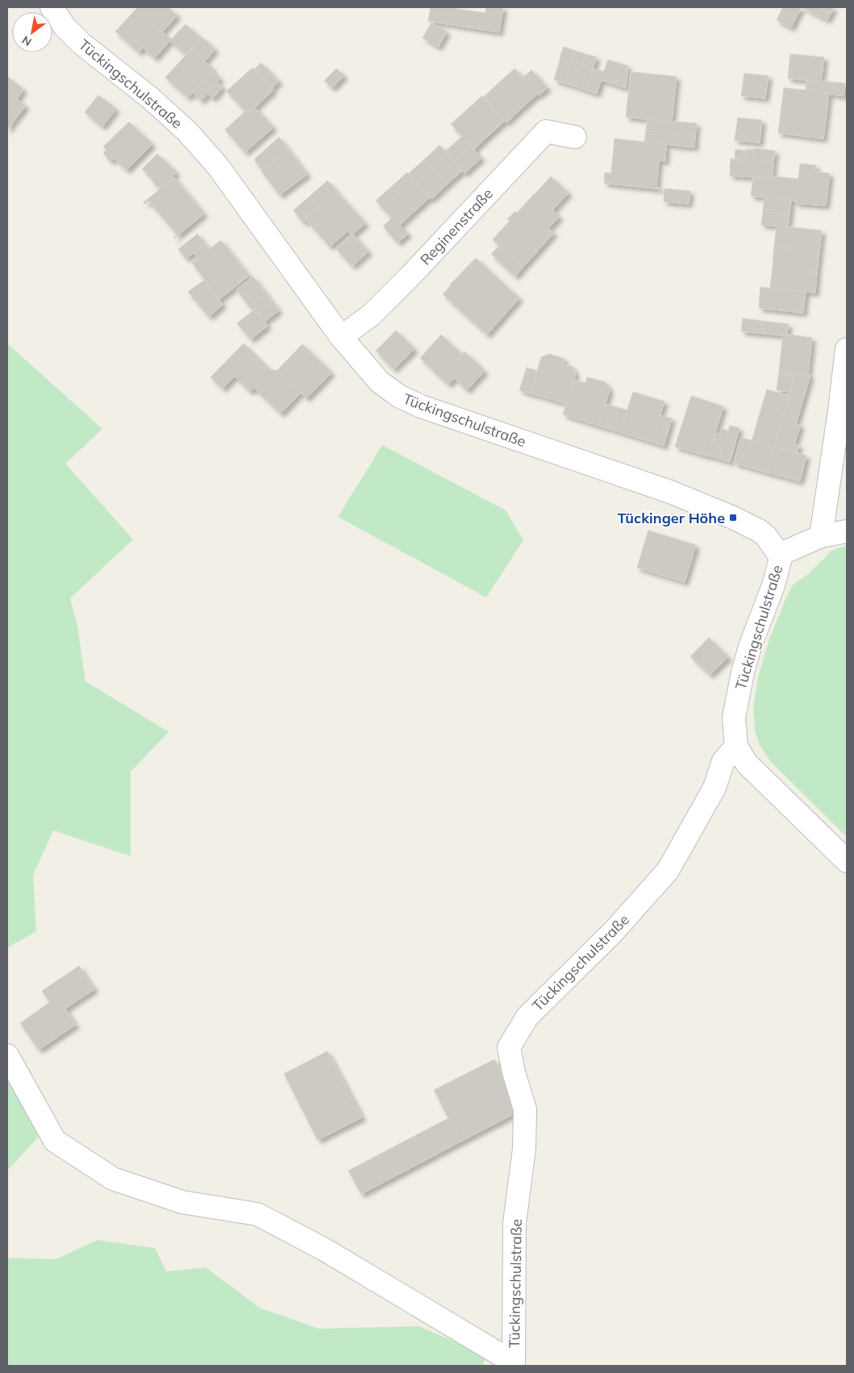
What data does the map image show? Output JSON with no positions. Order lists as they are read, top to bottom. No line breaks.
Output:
{"streets":{"street":["Tückingschulstraße","Reginenstraße"]},"crossings":[["Tückingschulstraße","Reginenstraße"]],"places":{"transit":["Tückinger Höhe"]},"north":"bottom left"}
